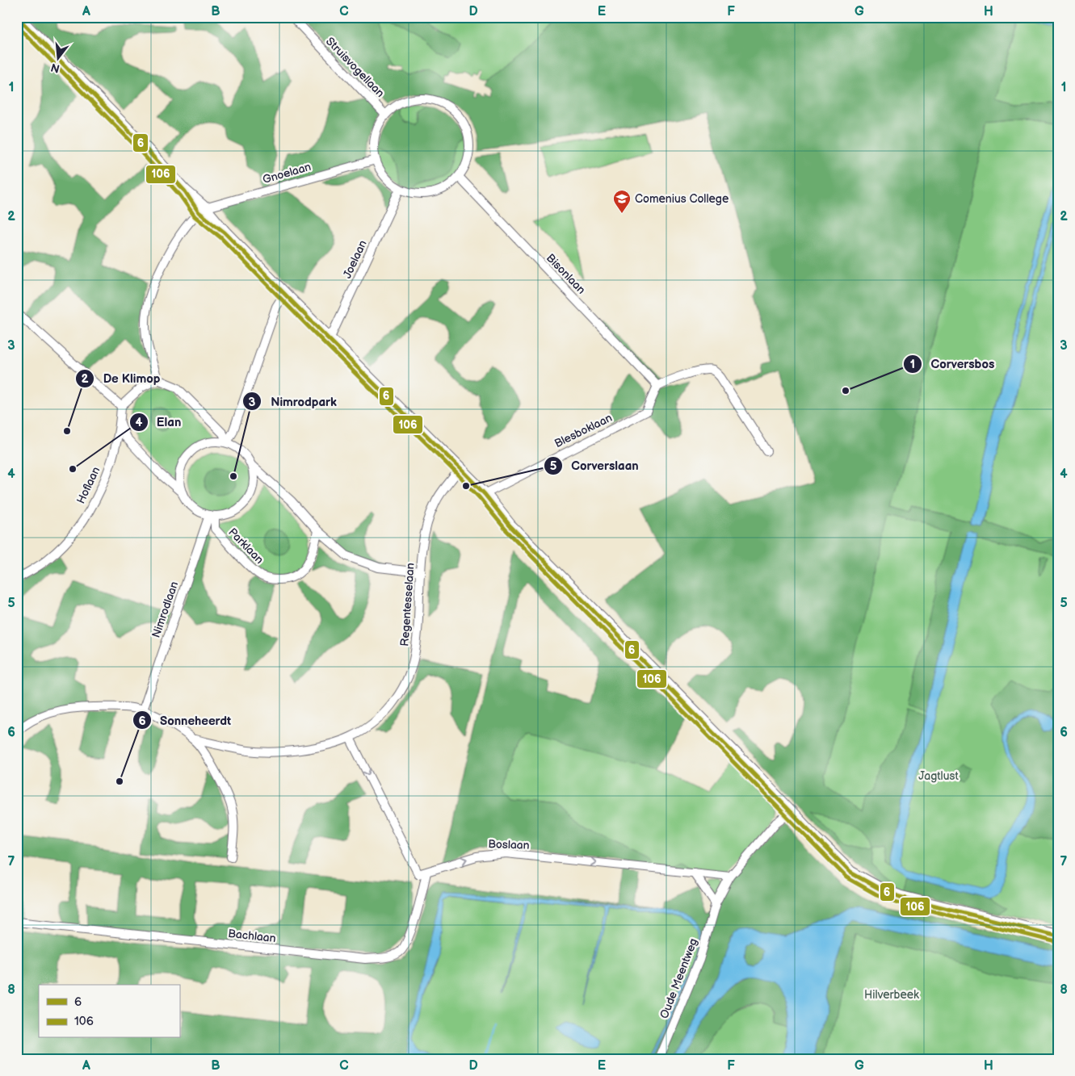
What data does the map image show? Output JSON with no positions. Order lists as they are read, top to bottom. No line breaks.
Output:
{"streets":{"street":["Struisvogellaan","Gnoelaan","Joelaan","Bisonlaan","Blesboklaan","Hoflaan","Parklaan","Regentesselaan","Nimrodlaan","Boslaan","Bachlaan","Oude Meentweg"]},"crossings":[["Struisvogellaan","Gnoelaan"],["Struisvogellaan","Joelaan"],["Struisvogellaan","Bisonlaan"],["Gnoelaan","Joelaan"],["Gnoelaan","Bisonlaan"],["Joelaan","Bisonlaan"],["Bisonlaan","Blesboklaan"],["Parklaan","Nimrodlaan"],["Boslaan","Bachlaan"],["Boslaan","Oude Meentweg"]],"one_way":["Boslaan"],"parks":["Jagtlust","Hilverbeek"],"places":{"school or university":["Comenius College"],"other":["Corversbos","De Klimop","Elan","Nimrodpark","Corverslaan","Sonneheerdt"]},"lines":["transit line 6","transit line 106"],"legend":["6","106"],"north":"bottom","grid":{"columns":["A","B","C","D","E","F","G","H"],"rows":["1","2","3","4","5","6","7","8"]}}
